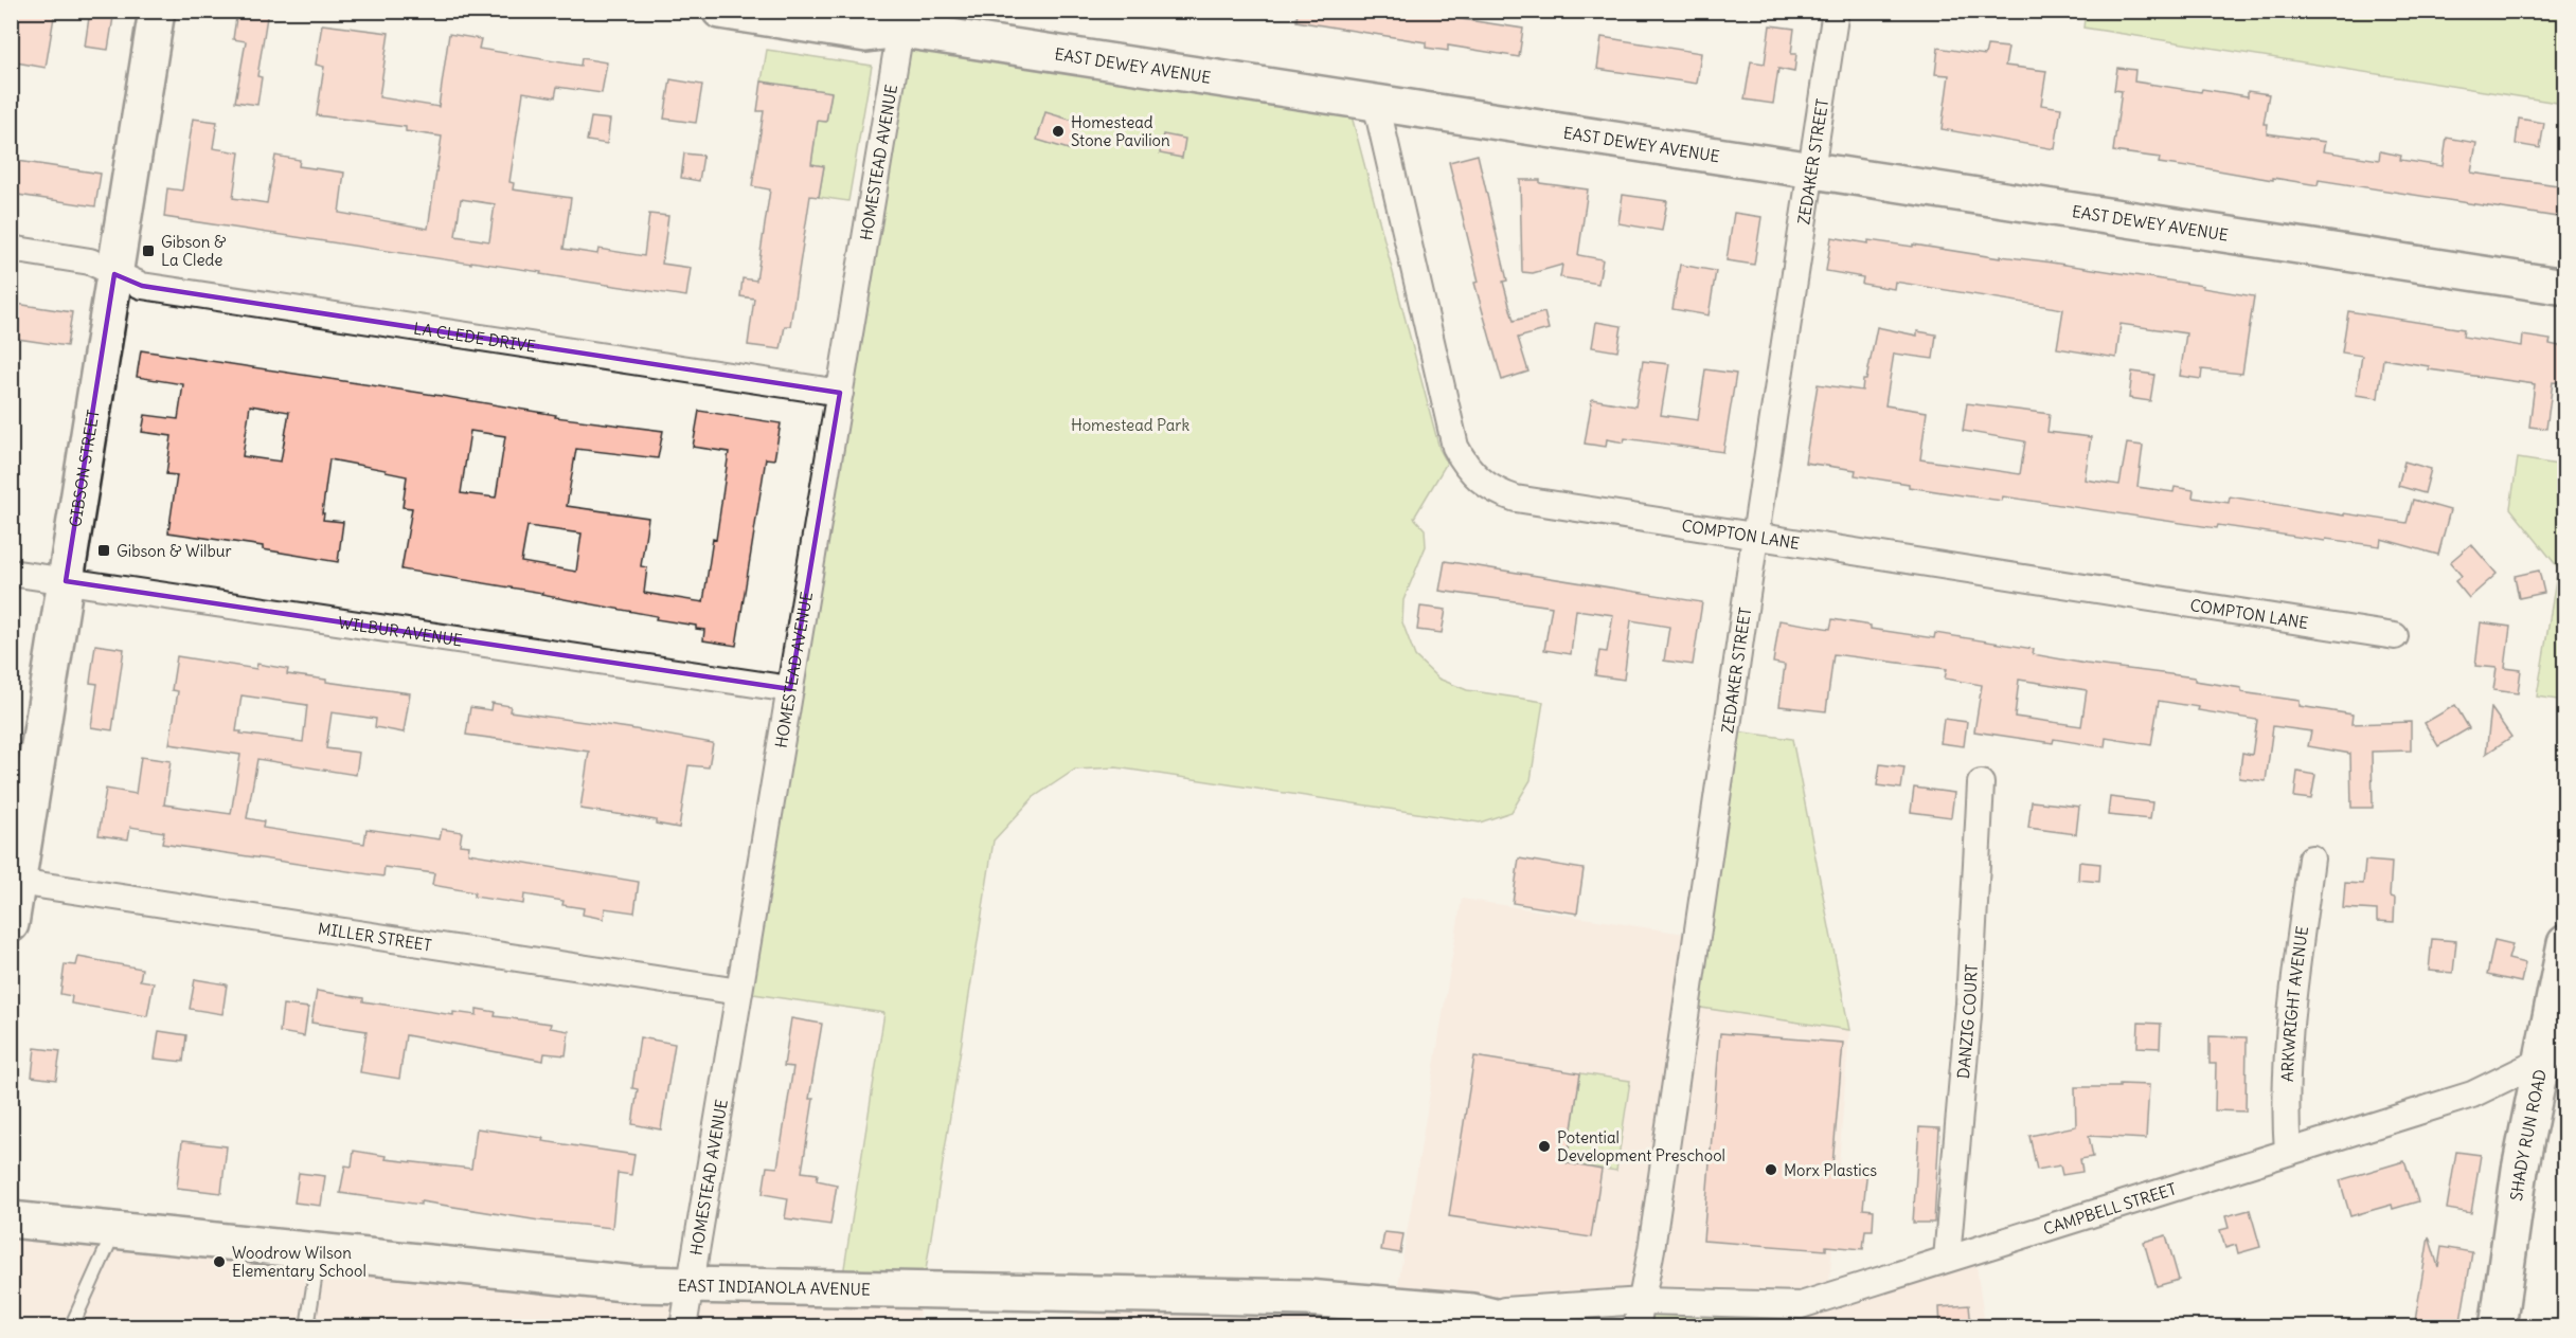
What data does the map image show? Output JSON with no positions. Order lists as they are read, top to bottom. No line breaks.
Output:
{"streets":{"street":["EAST DEWEY AVENUE","ZEDAKER STREET","HOMESTEAD AVENUE","LA CLEDE DRIVE","GIBSON STREET","COMPTON LANE","WILBUR AVENUE","MILLER STREET","ARKWRIGHT AVENUE","DANZIG COURT","SHADY RUN ROAD","CAMPBELL STREET","EAST INDIANOLA AVENUE"]},"crossings":[["EAST DEWEY AVENUE","ZEDAKER STREET"],["EAST DEWEY AVENUE","HOMESTEAD AVENUE"],["EAST DEWEY AVENUE","COMPTON LANE"],["ZEDAKER STREET","COMPTON LANE"],["ZEDAKER STREET","CAMPBELL STREET"],["HOMESTEAD AVENUE","LA CLEDE DRIVE"],["HOMESTEAD AVENUE","WILBUR AVENUE"],["HOMESTEAD AVENUE","MILLER STREET"],["HOMESTEAD AVENUE","EAST INDIANOLA AVENUE"],["LA CLEDE DRIVE","GIBSON STREET"],["GIBSON STREET","WILBUR AVENUE"],["GIBSON STREET","MILLER STREET"],["ARKWRIGHT AVENUE","CAMPBELL STREET"],["DANZIG COURT","CAMPBELL STREET"],["SHADY RUN ROAD","CAMPBELL STREET"],["CAMPBELL STREET","EAST INDIANOLA AVENUE"]],"parks":["Homestead Park"],"places":{"other":["Homestead Stone Pavilion","Potential Development Preschool","Morx Plastics","Woodrow Wilson Elementary School"],"transit":["Gibson & La Clede","Gibson & Wilbur"]}}
